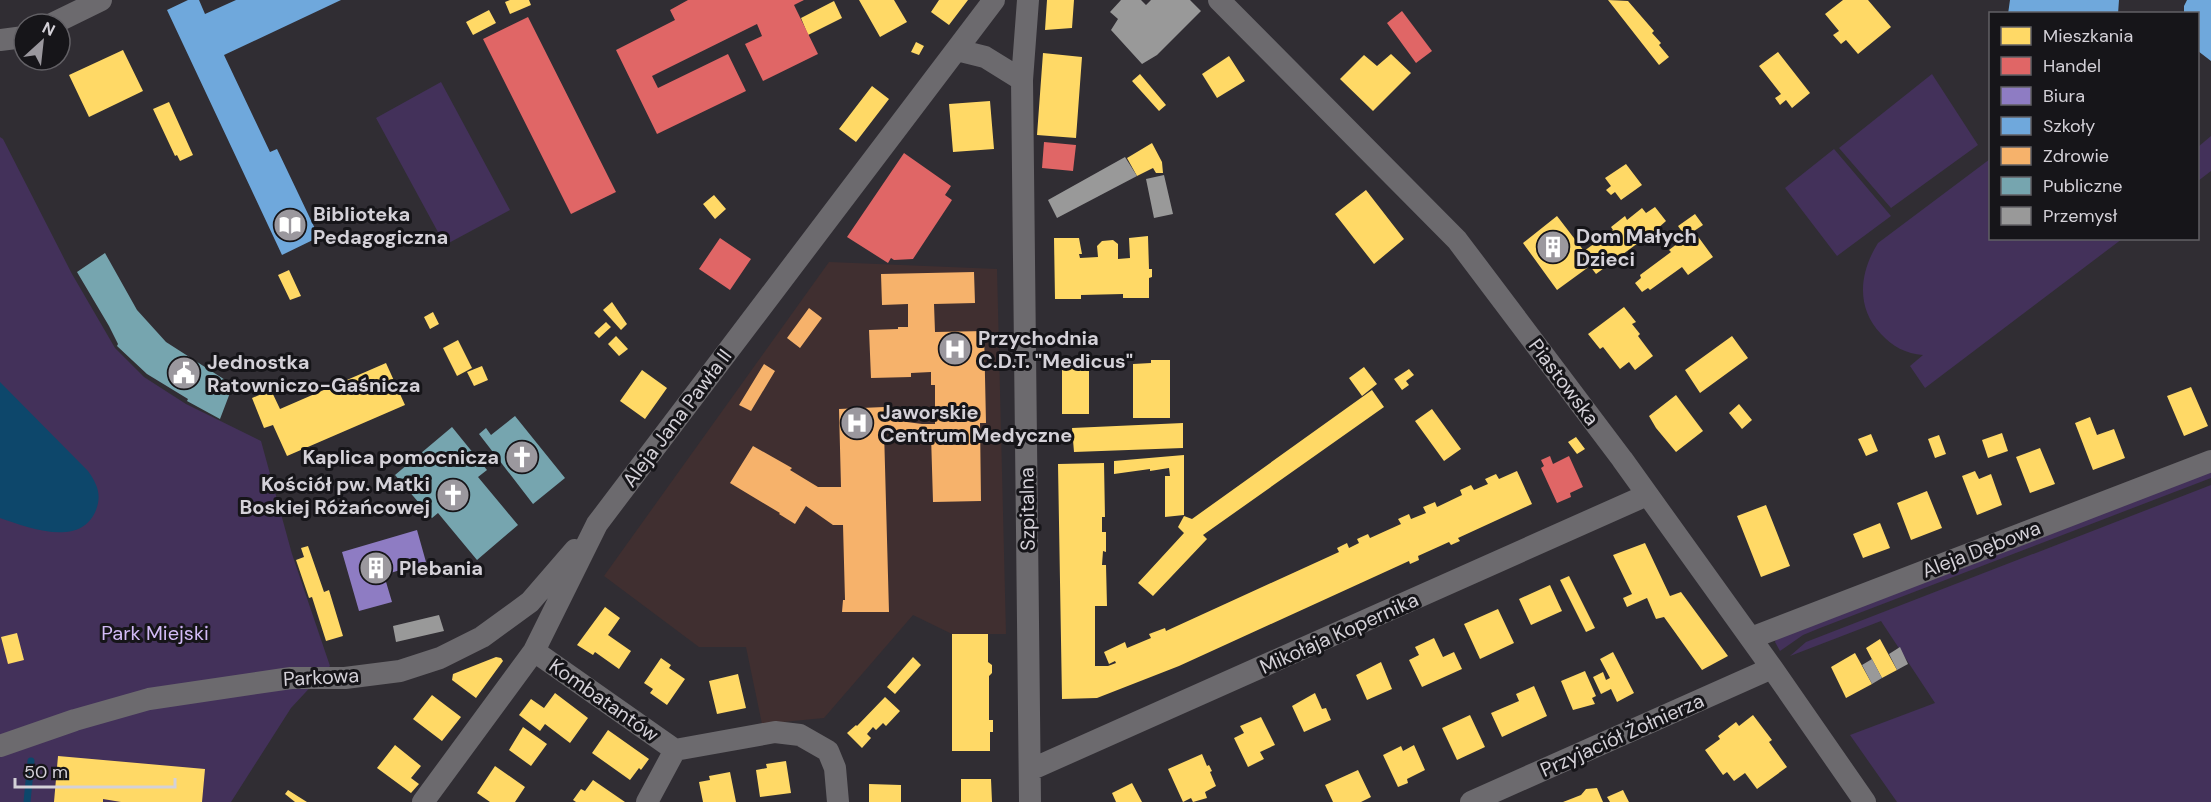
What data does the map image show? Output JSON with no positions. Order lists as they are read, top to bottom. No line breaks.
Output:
{"streets":{"street":["Piastowska","Aleja Jana Pawła II","Szpitalna","Aleja Dębowa","Mikołaja Kopernika","Parkowa","Kombatantów","Przyjaciół Żołnierza"]},"crossings":[["Piastowska","Aleja Dębowa"],["Piastowska","Mikołaja Kopernika"],["Piastowska","Przyjaciół Żołnierza"],["Aleja Jana Pawła II","Parkowa"],["Aleja Jana Pawła II","Kombatantów"],["Szpitalna","Mikołaja Kopernika"]],"parks":["Park Miejski"],"places":{"library":["Biblioteka Pedagogiczna"],"building":["Dom Małych Dzieci","Plebania"],"hospital":["Przychodnia C.D.T. \"Medicus\"","Jaworskie Centrum Medyczne"],"public building":["Jednostka Ratowniczo-Gaśnicza"],"church":["Kaplica pomocnicza","Kościół pw. Matki Boskiej Różańcowej"]},"legend":["Mieszkania","Handel","Biura","Szkoły","Zdrowie","Publiczne","Przemysł"],"scale_bar":"50 m","north":"top right"}
